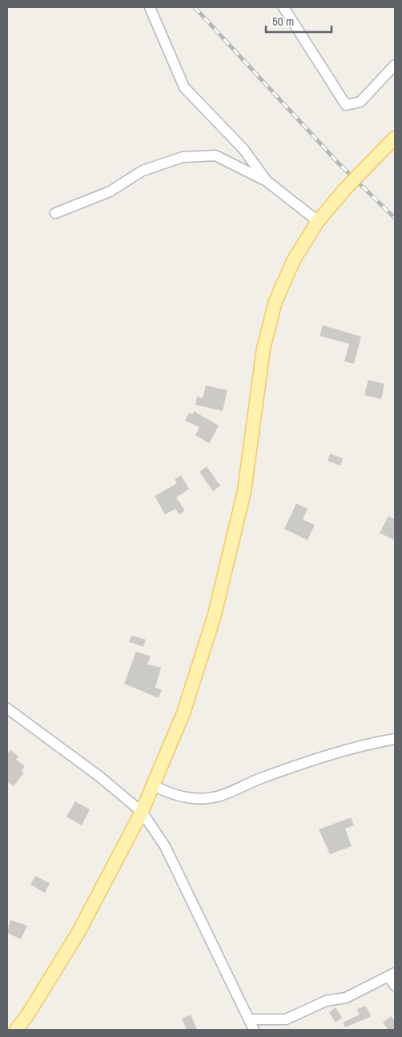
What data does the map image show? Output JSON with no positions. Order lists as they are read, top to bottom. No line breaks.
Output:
{"scale_bar":"50 m"}
